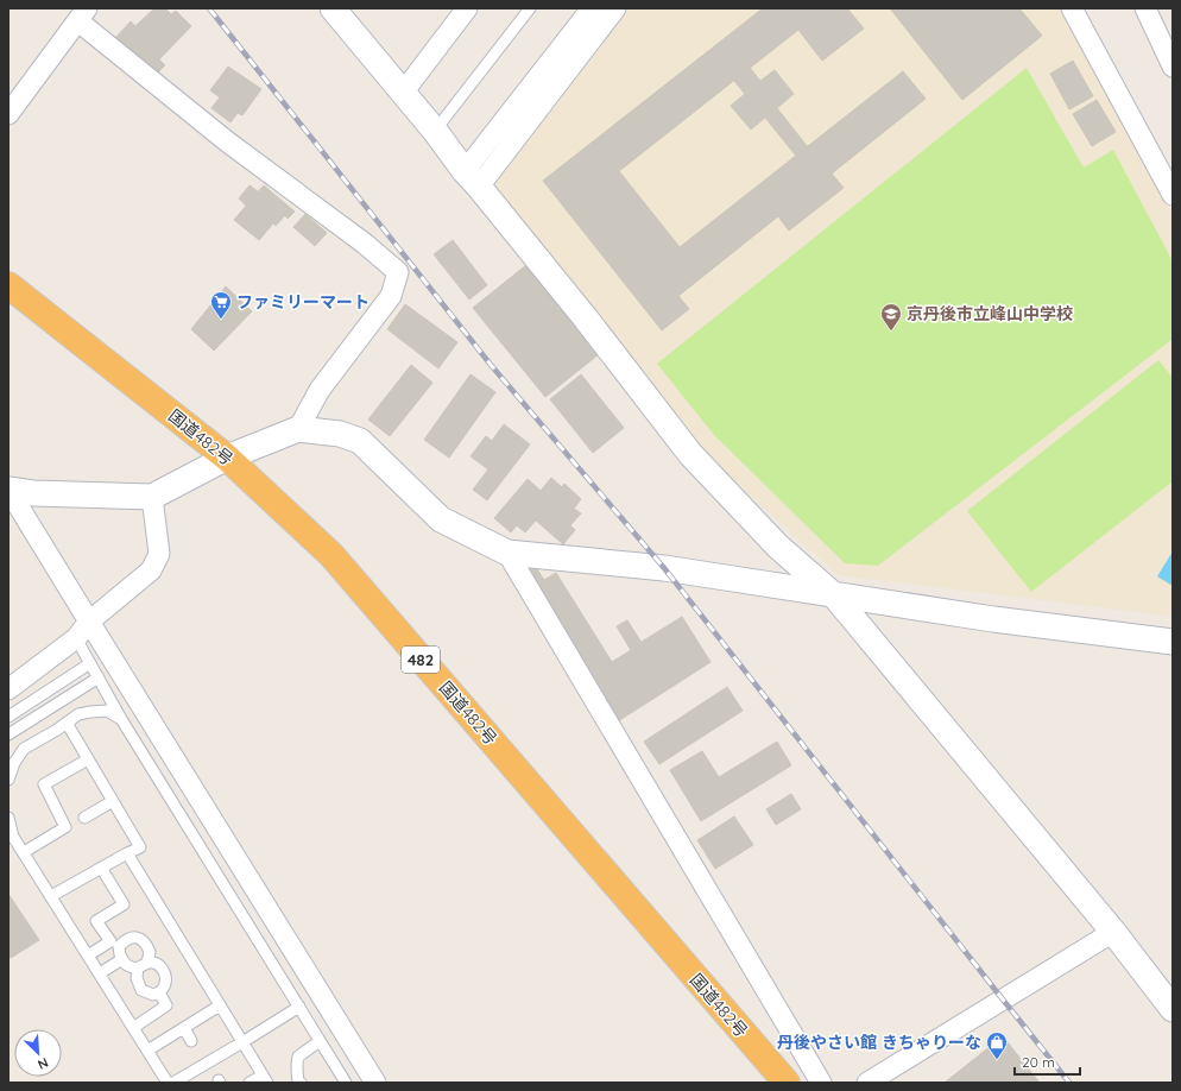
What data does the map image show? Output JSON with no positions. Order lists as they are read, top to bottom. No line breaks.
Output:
{"streets":{"highway":["国道482号","482"]},"places":{"supermarket":["ファミリーマート"],"school or university":["京丹後市立峰山中学校"],"shop":["丹後やさい館 きちゃりーな"]},"scale_bar":"20 m","north":"bottom right"}
